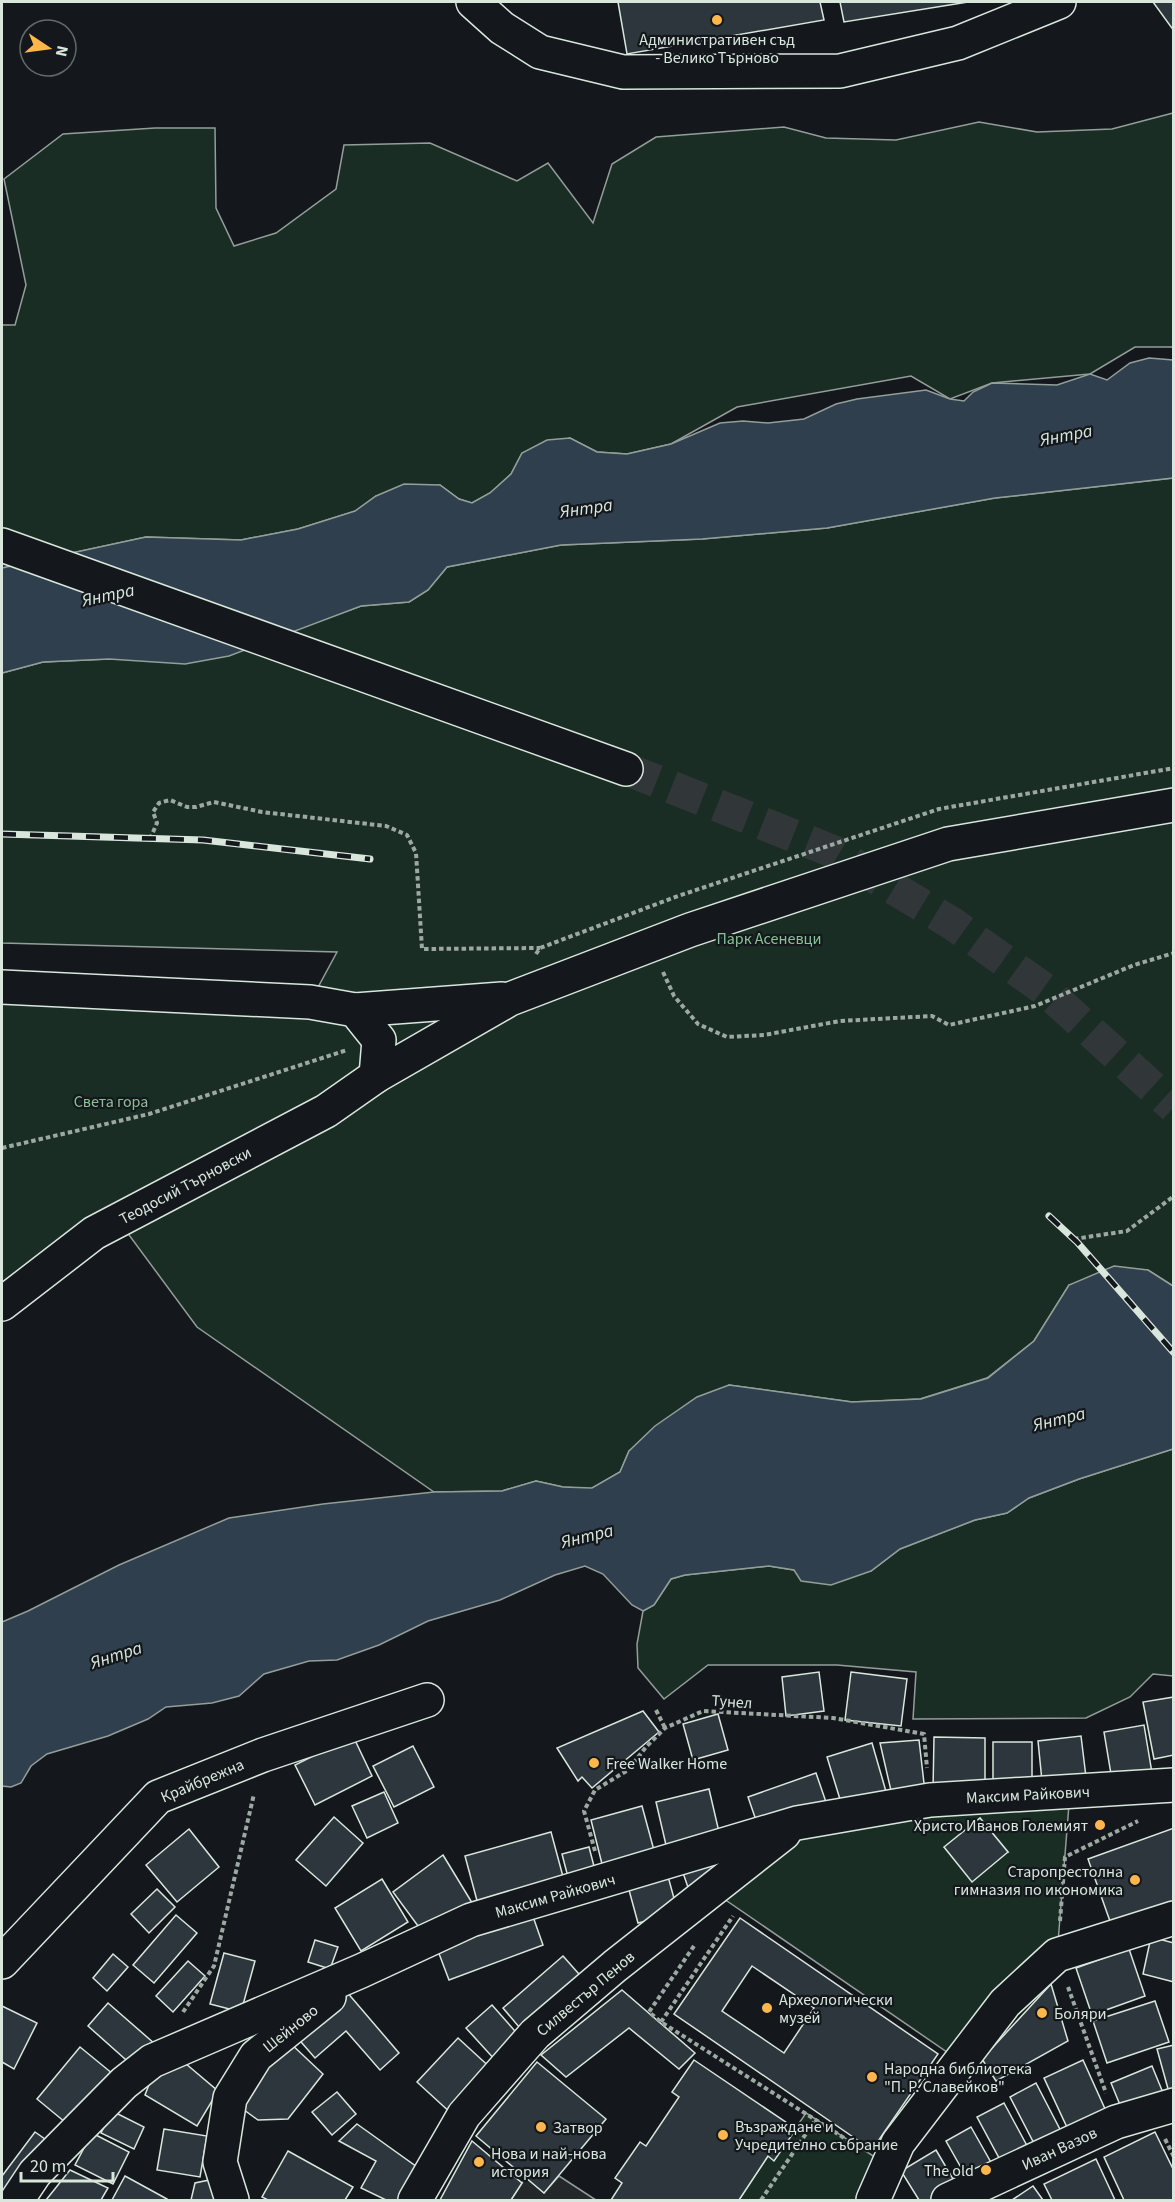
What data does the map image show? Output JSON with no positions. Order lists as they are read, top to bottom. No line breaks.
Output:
{"streets":{"street":["Теодосий Търновски","Крайбрежна","Максим Райкович","Силвестър Пенов","Шейново","Иван Вазов"],"path":["Тунел"]},"crossings":[["Тунел","Максим Райкович"],["Максим Райкович","Силвестър Пенов"],["Максим Райкович","Шейново"]],"water":["Янтра"],"parks":["Парк Асеневци","Света гора"],"places":["Административен съд - Велико Търново","Free Walker Home","Христо Иванов Големият","Старопрестолна гимназия по икономика","Археологически музей","Боляри","Народна библиотека \"П. Р. Славейков\"","Затвор","Възраждане и Учредително събрание","Нова и най-нова история","The old"],"scale_bar":"20 m","north":"right"}
